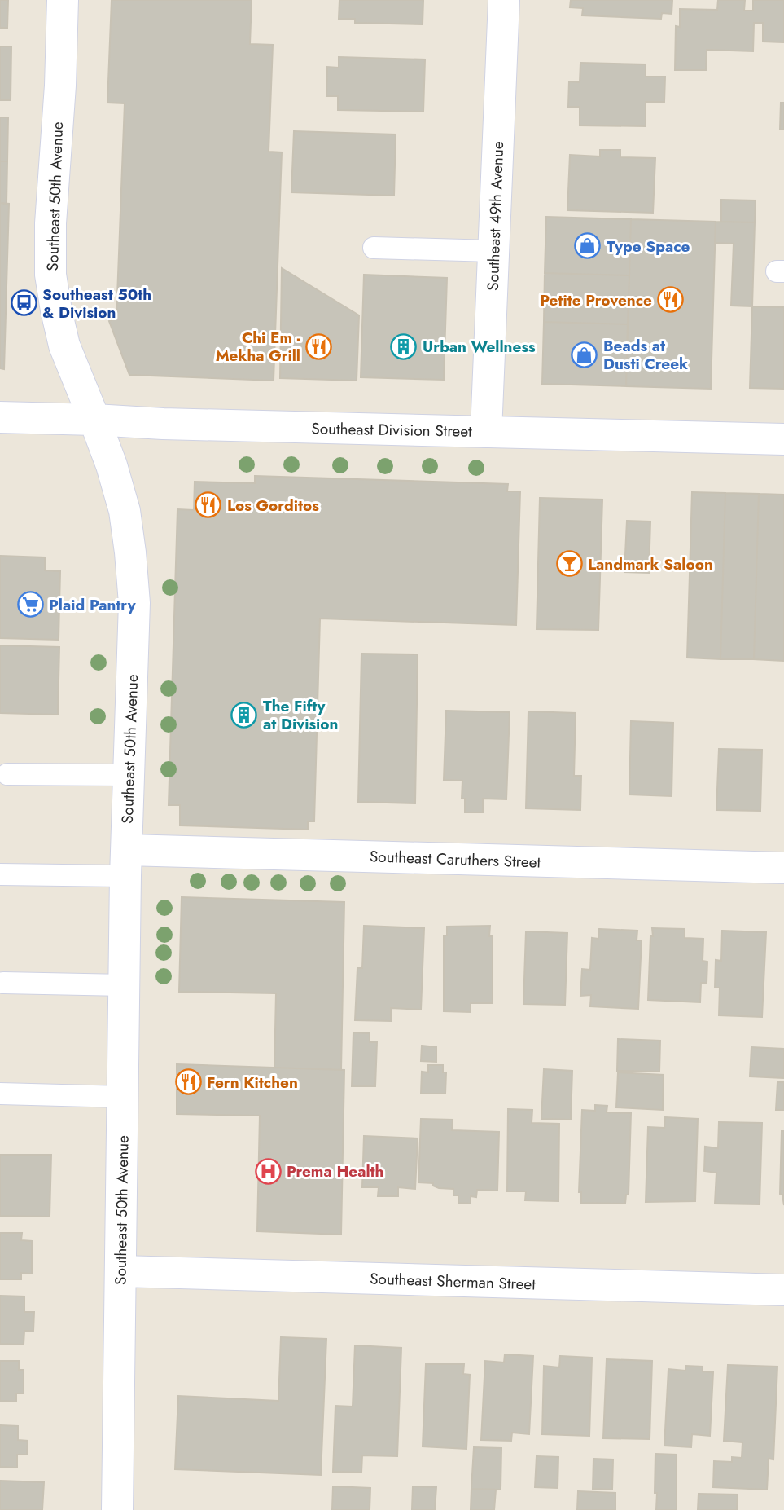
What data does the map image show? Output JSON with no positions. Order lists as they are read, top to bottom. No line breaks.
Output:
{"streets":{"main road":["Southeast 50th Avenue","Southeast 49th Avenue","Southeast Division Street","Southeast Caruthers Street","Southeast Sherman Street"]},"crossings":[["Southeast 50th Avenue","Southeast Division Street"],["Southeast 50th Avenue","Southeast Caruthers Street"],["Southeast 50th Avenue","Southeast Sherman Street"],["Southeast 49th Avenue","Southeast Division Street"]],"places":{"shop":["Type Space","Beads at Dusti Creek"],"restaurant":["Petite Provence","Chi Em - Mekha Grill","Los Gorditos","Fern Kitchen"],"bus stop":["Southeast 50th & Division"],"building":["Urban Wellness","The Fifty at Division"],"bar":["Landmark Saloon"],"supermarket":["Plaid Pantry"],"hospital":["Prema Health"]}}
